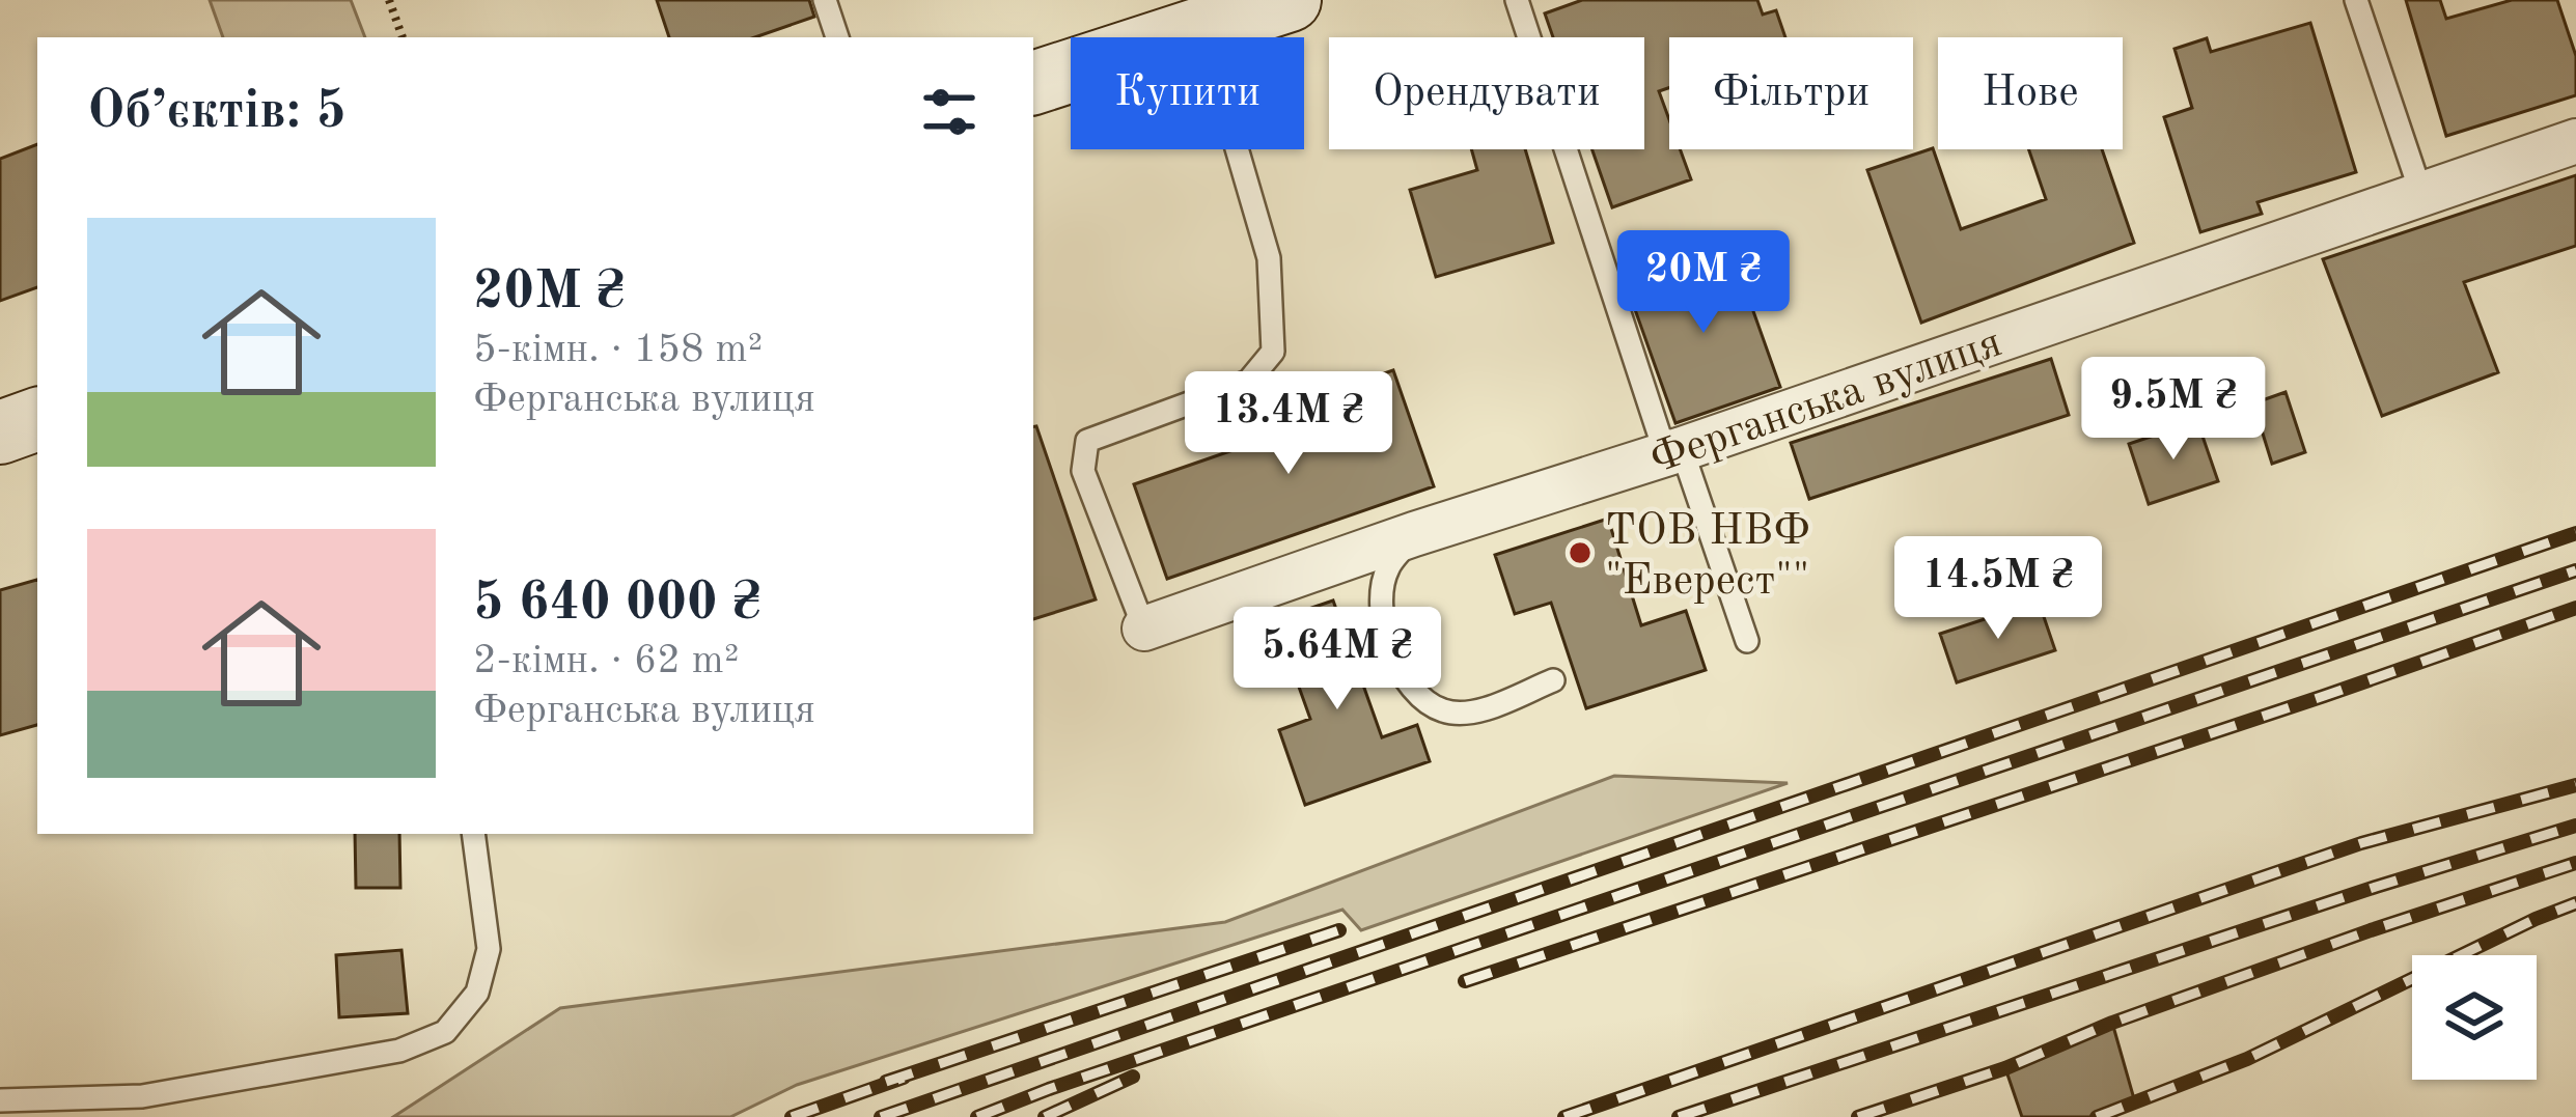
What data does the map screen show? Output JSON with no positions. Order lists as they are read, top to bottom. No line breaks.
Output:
{"streets":{"street":["Ферганська вулиця"]},"places":["ТОВ НВФ \"Еверест\"\""],"page":{"chip":["Купити","Орендувати","Фільтри","Нове"],"heading":"Об’єктів: 5","list":[{"name":"20M ₴","note":"5-кімн. · 158 m² · Ферганська вулиця"},{"name":"5 640 000 ₴","note":"2-кімн. · 62 m² · Ферганська вулиця"}],"price":["20M ₴","9.5M ₴","13.4M ₴","14.5M ₴","5.64M ₴"]}}
